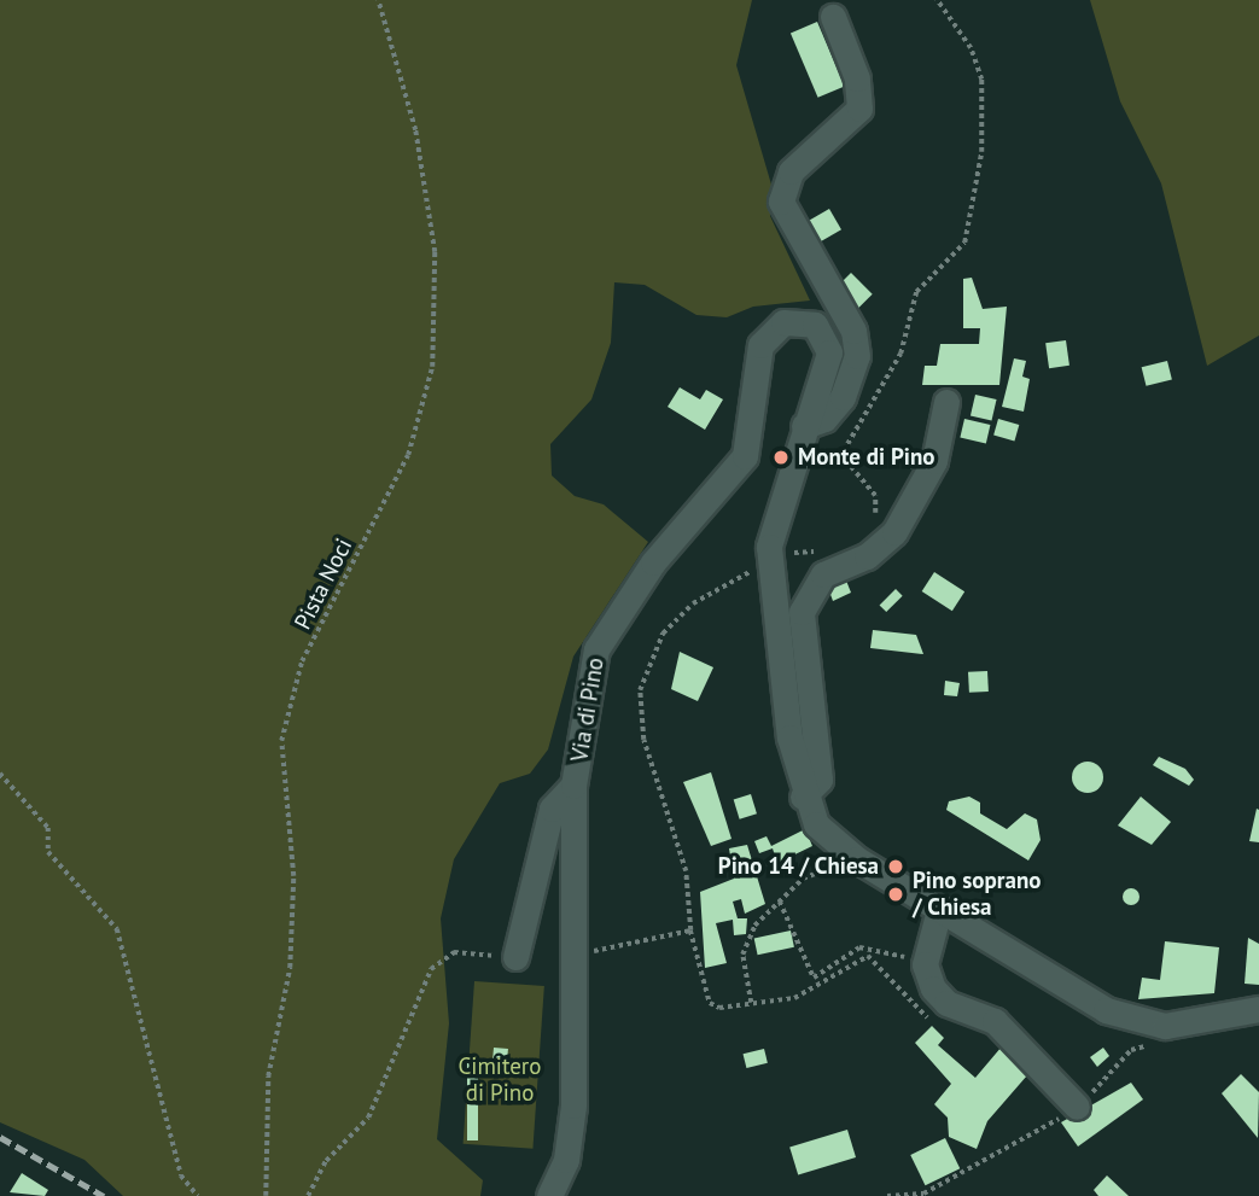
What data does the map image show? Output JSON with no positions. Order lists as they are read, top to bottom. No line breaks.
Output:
{"streets":{"street":["Via di Pino"],"path":["Pista Noci"]},"parks":["Cimitero di Pino"],"places":["Monte di Pino","Pino 14 / Chiesa","Pino soprano / Chiesa"]}
